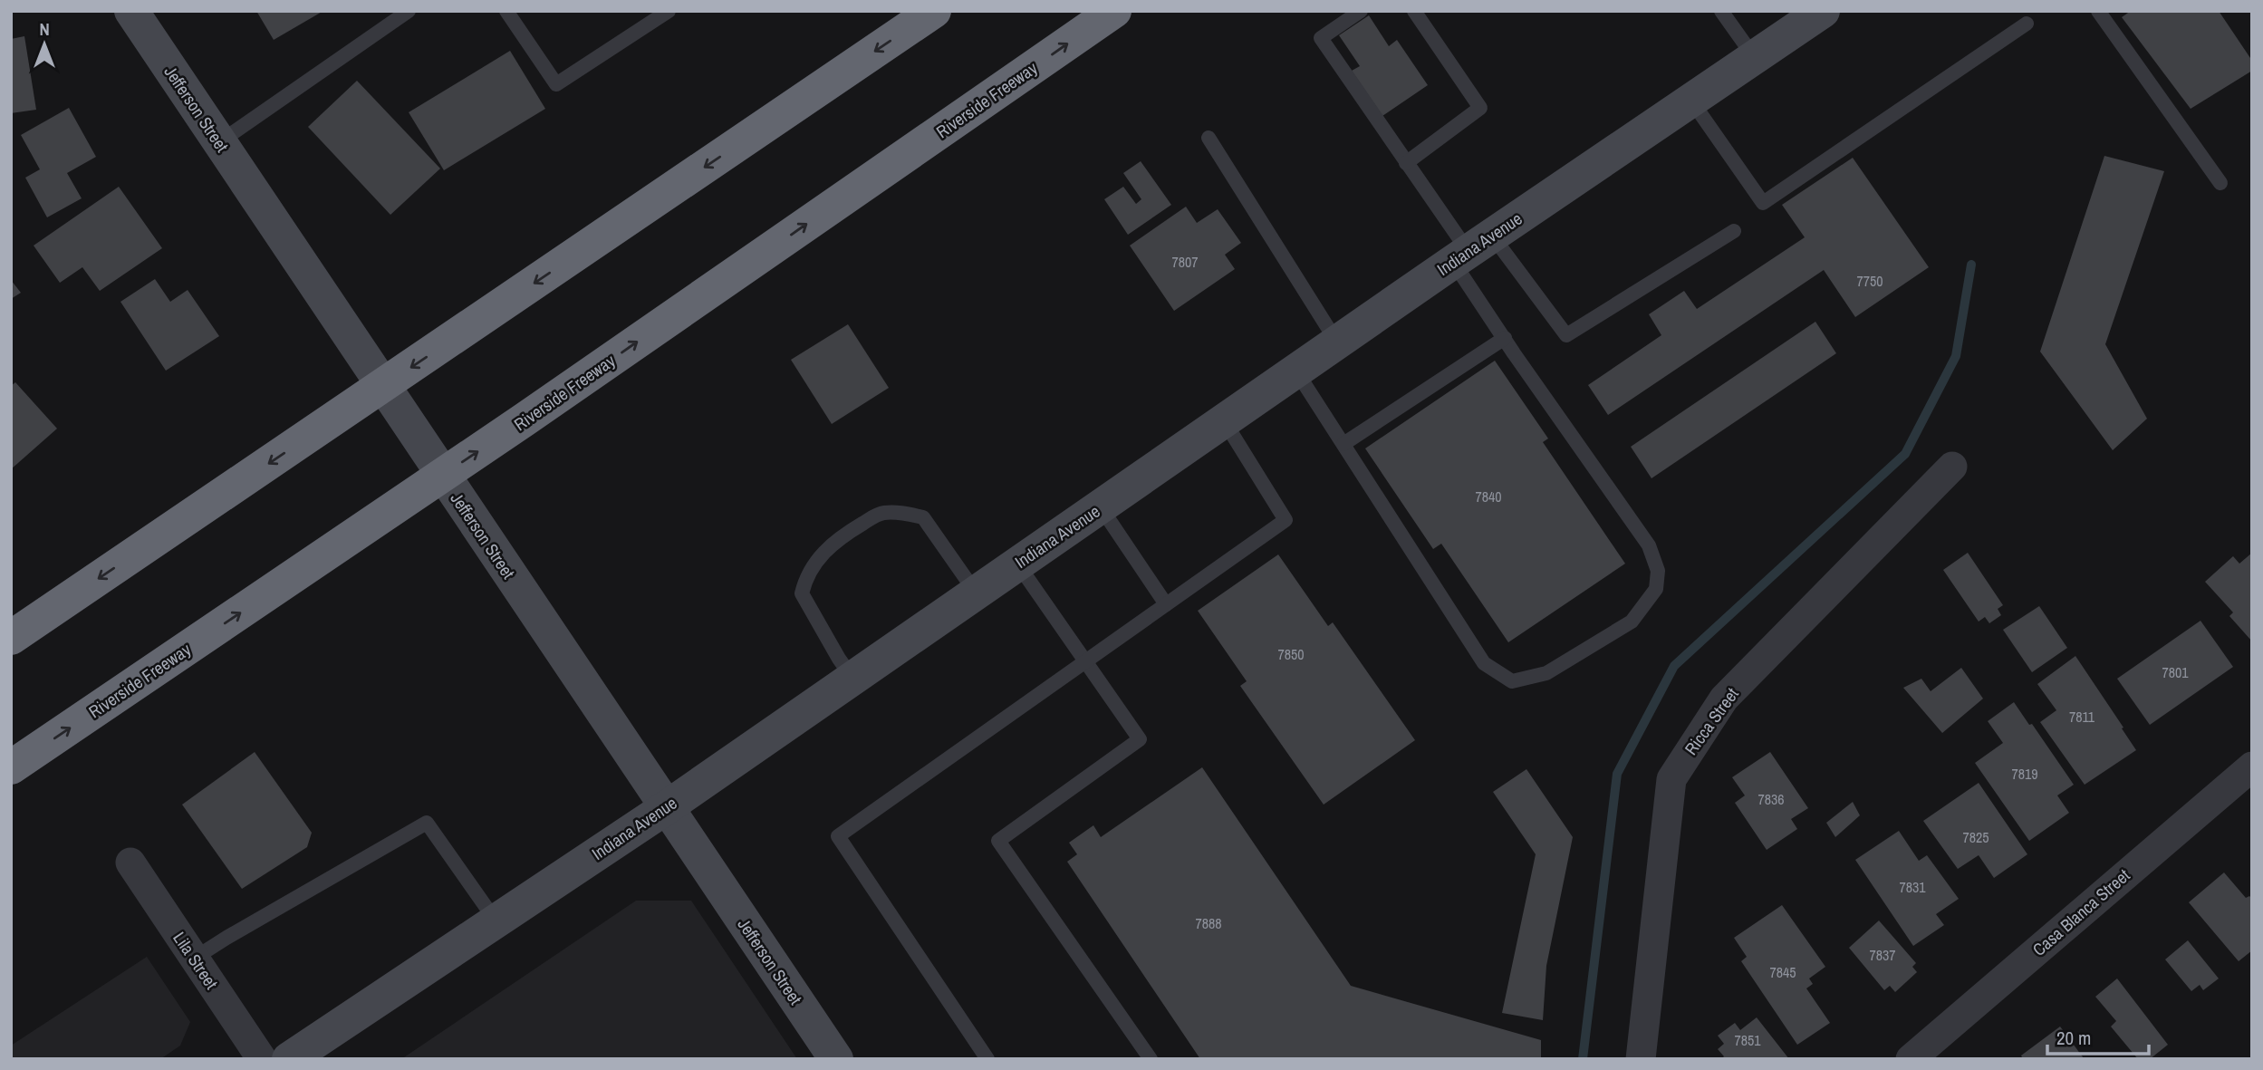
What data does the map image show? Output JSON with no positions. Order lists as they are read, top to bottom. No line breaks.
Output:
{"streets":{"highway":["Riverside Freeway"],"main road":["Jefferson Street","Indiana Avenue"],"street":["Ricca Street","Casa Blanca Street","Lila Street"]},"crossings":[["Jefferson Street","Indiana Avenue"]],"house_numbers":["7807","7750","7840","7850","7801","7811","7819","7836","7825","7831","7888","7837","7845","7851"],"scale_bar":"20 m","north":"top"}
